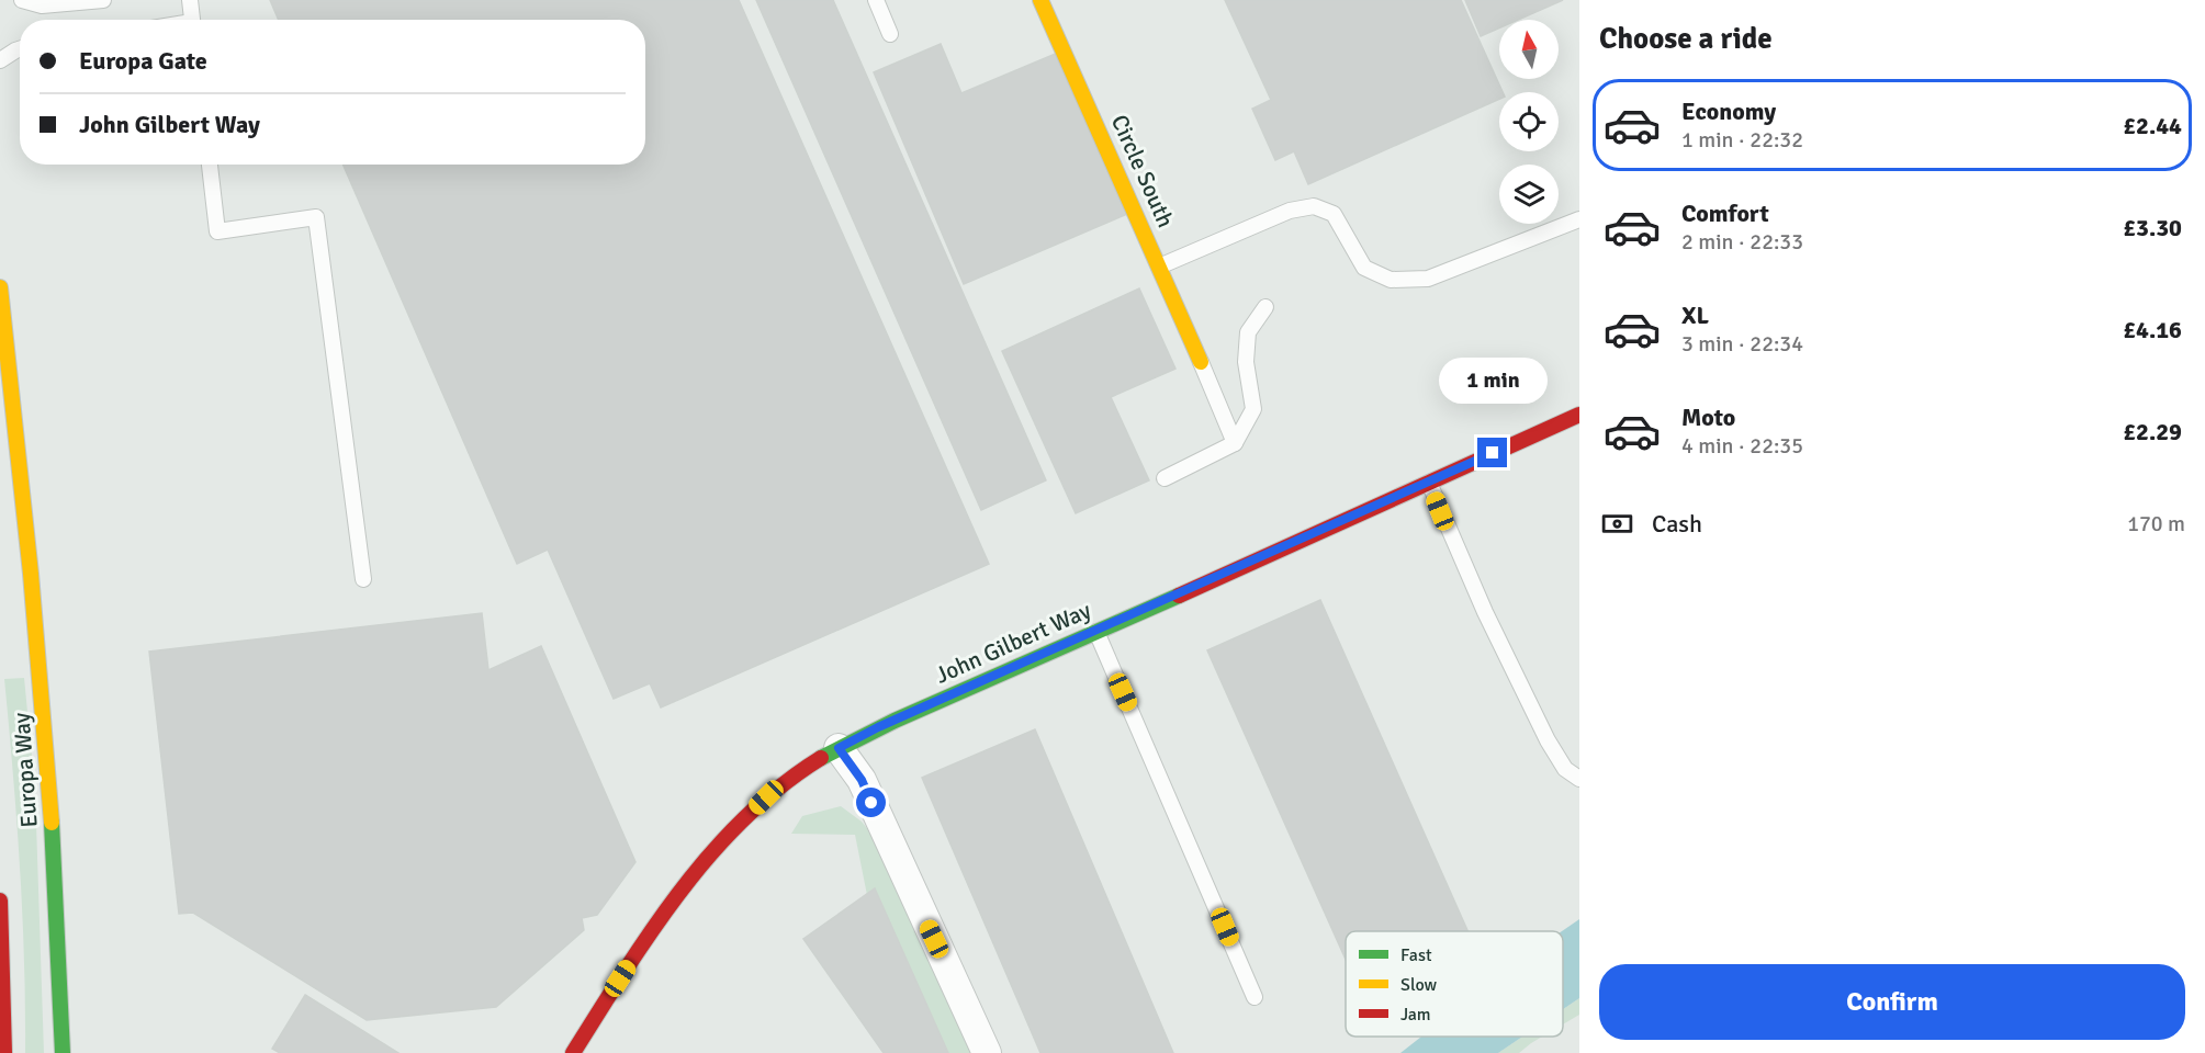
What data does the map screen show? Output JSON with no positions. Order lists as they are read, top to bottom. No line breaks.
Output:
{"streets":{"street":["Circle South","John Gilbert Way","Europa Way"]},"legend":["Fast","Slow","Jam"],"north":"top","page":{"heading":"Choose a ride","banner":["Europa Gate","John Gilbert Way"],"list":[{"name":"Economy","note":"1 min · 22:32","value":"£2.44"},{"name":"Comfort","note":"2 min · 22:33","value":"£3.30"},{"name":"XL","note":"3 min · 22:34","value":"£4.16"},{"name":"Moto","note":"4 min · 22:35","value":"£2.29"}],"bubble":"1 min","pay":["Cash","170 m"],"buttons":"Confirm"}}
